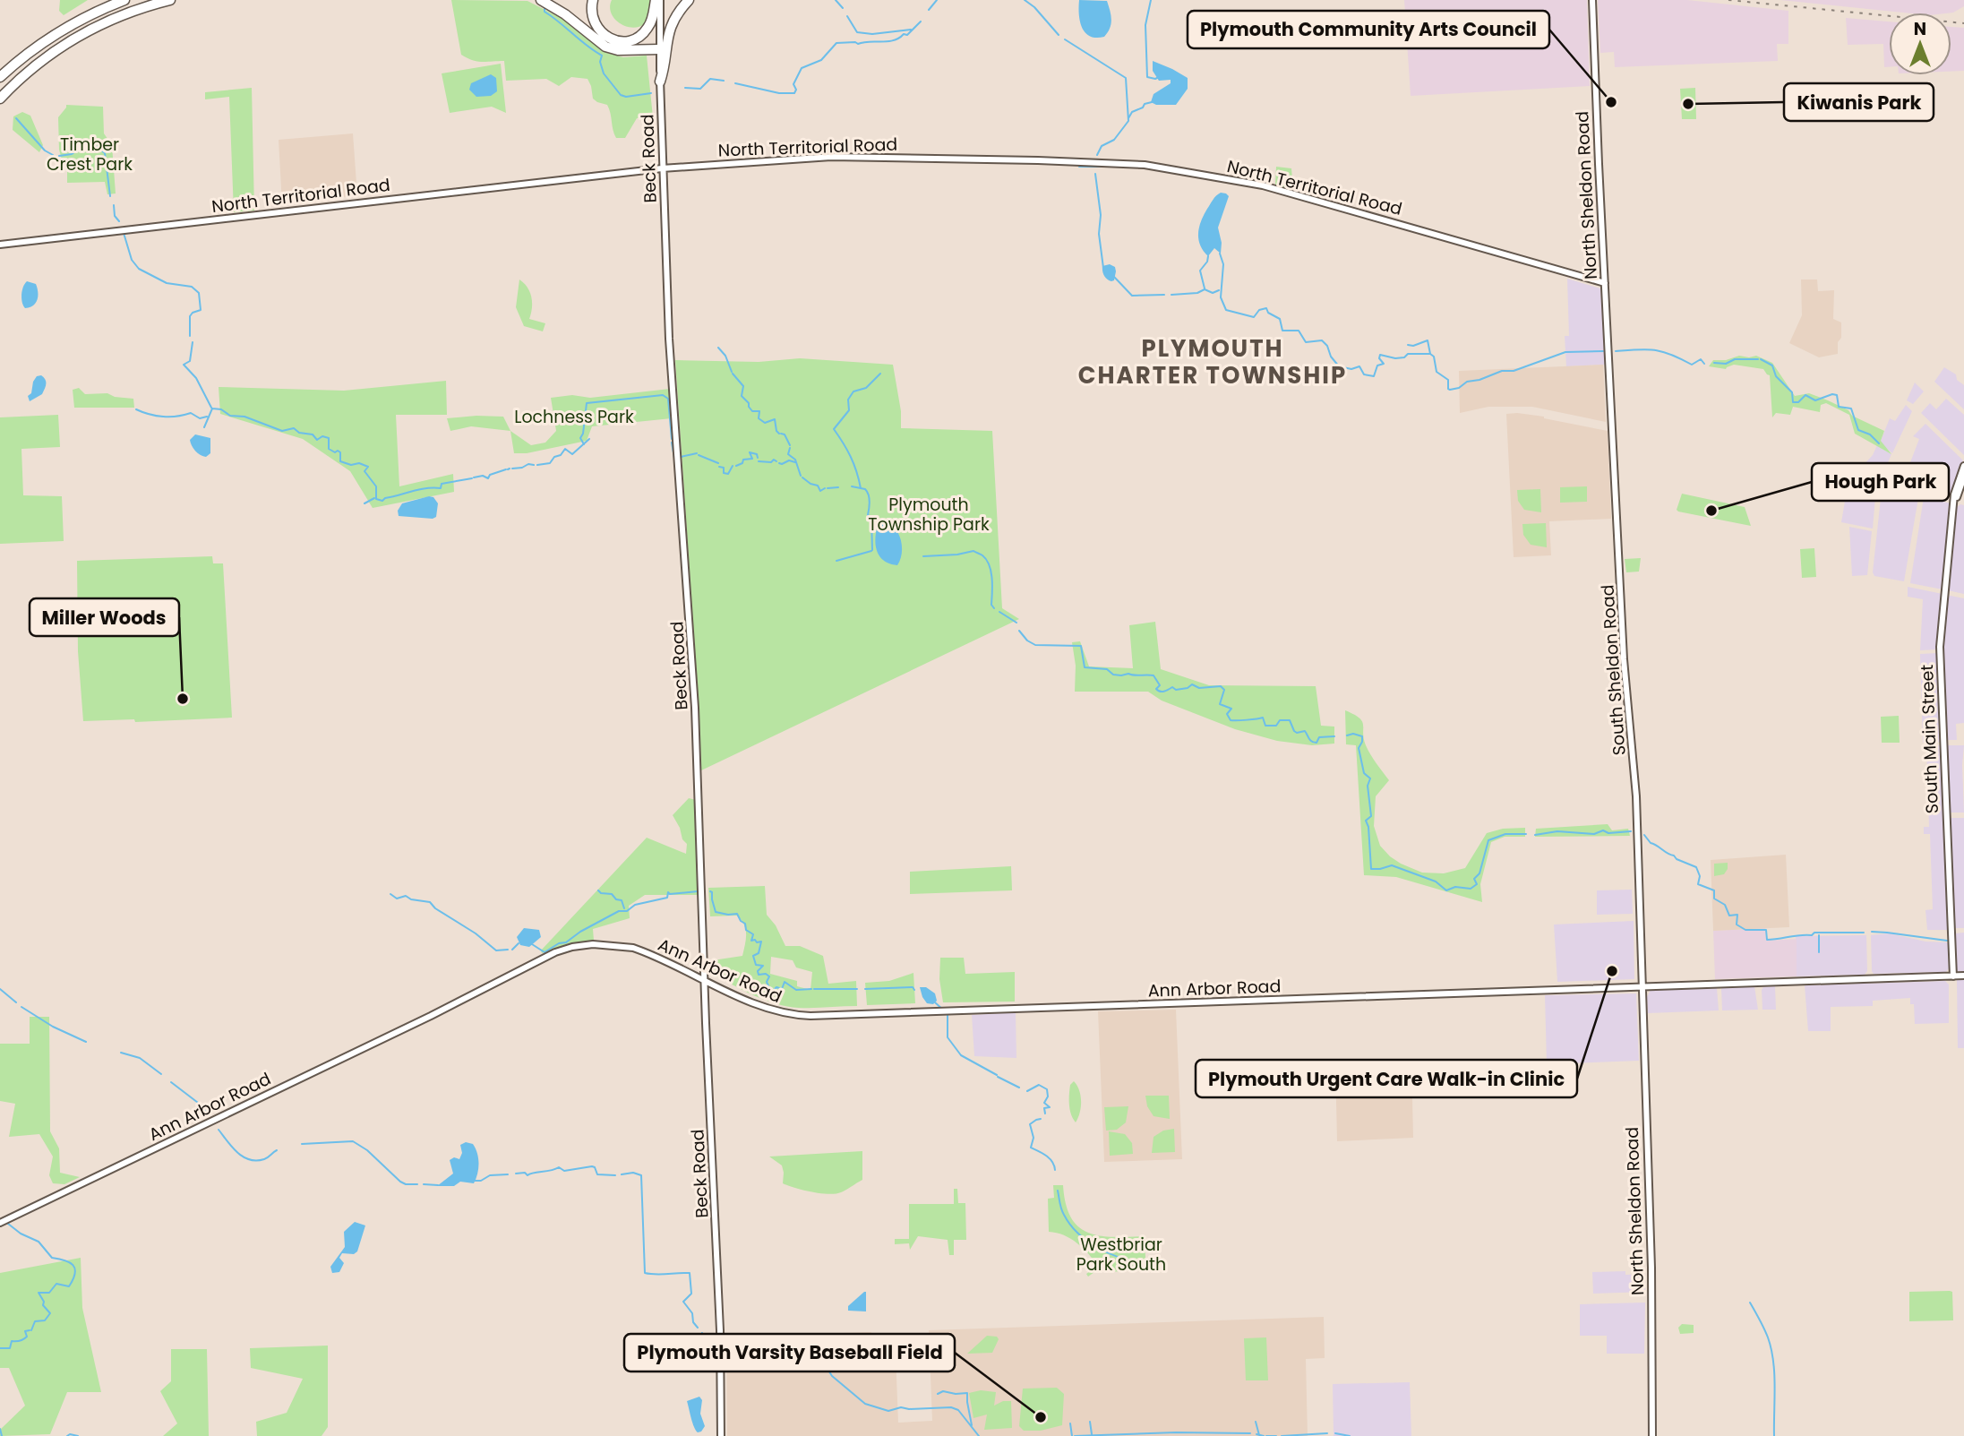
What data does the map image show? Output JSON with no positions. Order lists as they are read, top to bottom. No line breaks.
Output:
{"streets":{"main road":["North Territorial Road","Beck Road","North Sheldon Road","South Sheldon Road","South Main Street","Ann Arbor Road"]},"crossings":[["North Territorial Road","Beck Road"],["North Territorial Road","North Sheldon Road"],["Beck Road","Ann Arbor Road"],["North Sheldon Road","South Sheldon Road"],["North Sheldon Road","Ann Arbor Road"],["South Sheldon Road","Ann Arbor Road"],["South Main Street","Ann Arbor Road"]],"districts":["PLYMOUTH CHARTER TOWNSHIP"],"parks":["Timber Crest Park","Lochness Park","Plymouth Township Park","Westbriar Park South"],"places":["Plymouth Community Arts Council","Kiwanis Park","Hough Park","Miller Woods","Plymouth Urgent Care Walk-in Clinic","Plymouth Varsity Baseball Field"],"north":"top"}
